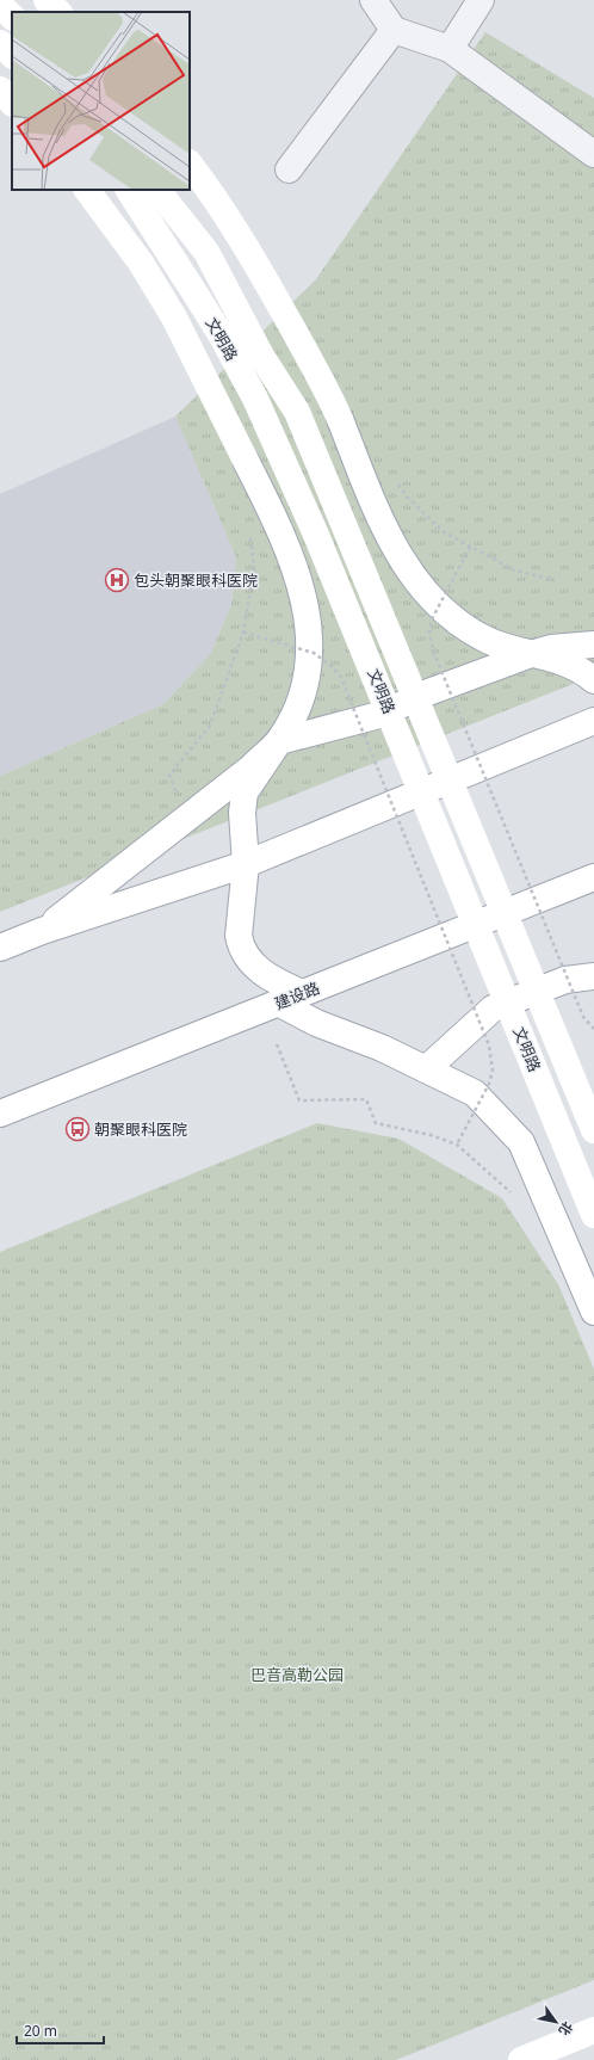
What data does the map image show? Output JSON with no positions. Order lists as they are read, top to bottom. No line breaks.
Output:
{"streets":{"main road":["文明路","建设路"]},"crossings":[["文明路","建设路"]],"parks":["巴音高勒公园"],"places":{"hospital":["包头朝聚眼科医院"],"bus stop":["朝聚眼科医院"]},"scale_bar":"20 m","north":"bottom right"}
